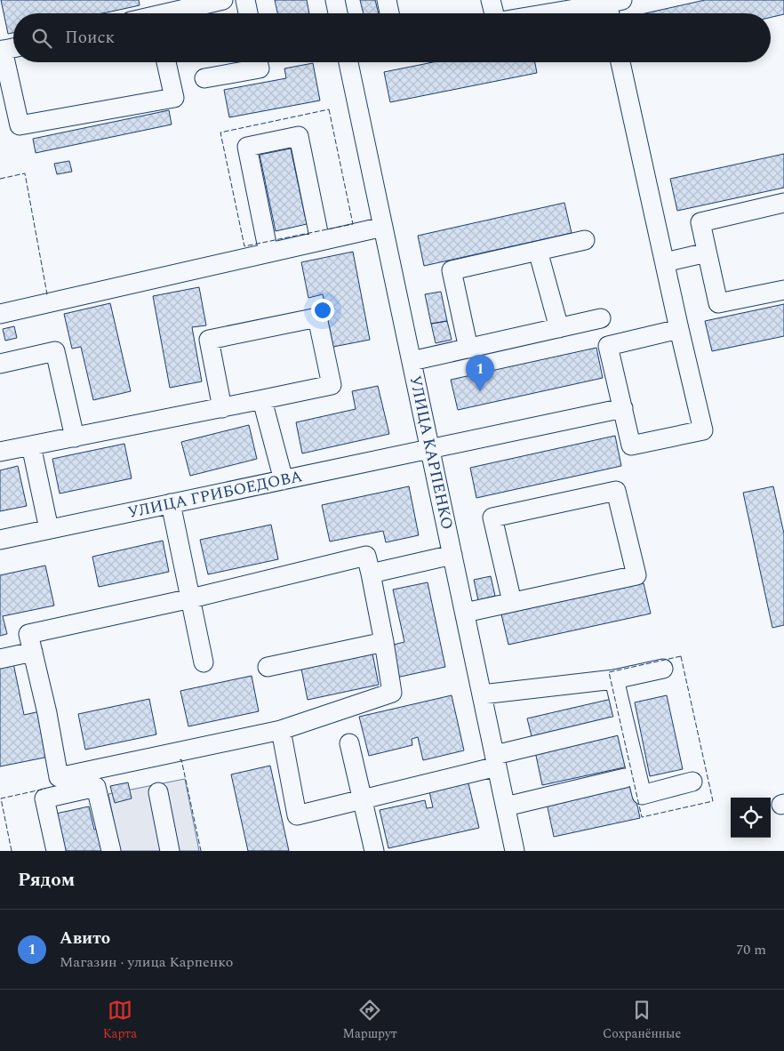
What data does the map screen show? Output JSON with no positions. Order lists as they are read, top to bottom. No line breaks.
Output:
{"streets":{"street":["УЛИЦА КАРПЕНКО","УЛИЦА ГРИБОЕДОВА"]},"crossings":[["УЛИЦА КАРПЕНКО","УЛИЦА ГРИБОЕДОВА"]],"page":{"search":"Поиск","pins":"1","heading":"Рядом","list":[{"mark":"1","name":"Авито","note":"Магазин · улица Карпенко","value":"70 m"}],"nav":["Карта","Маршрут","Сохранённые"]}}
